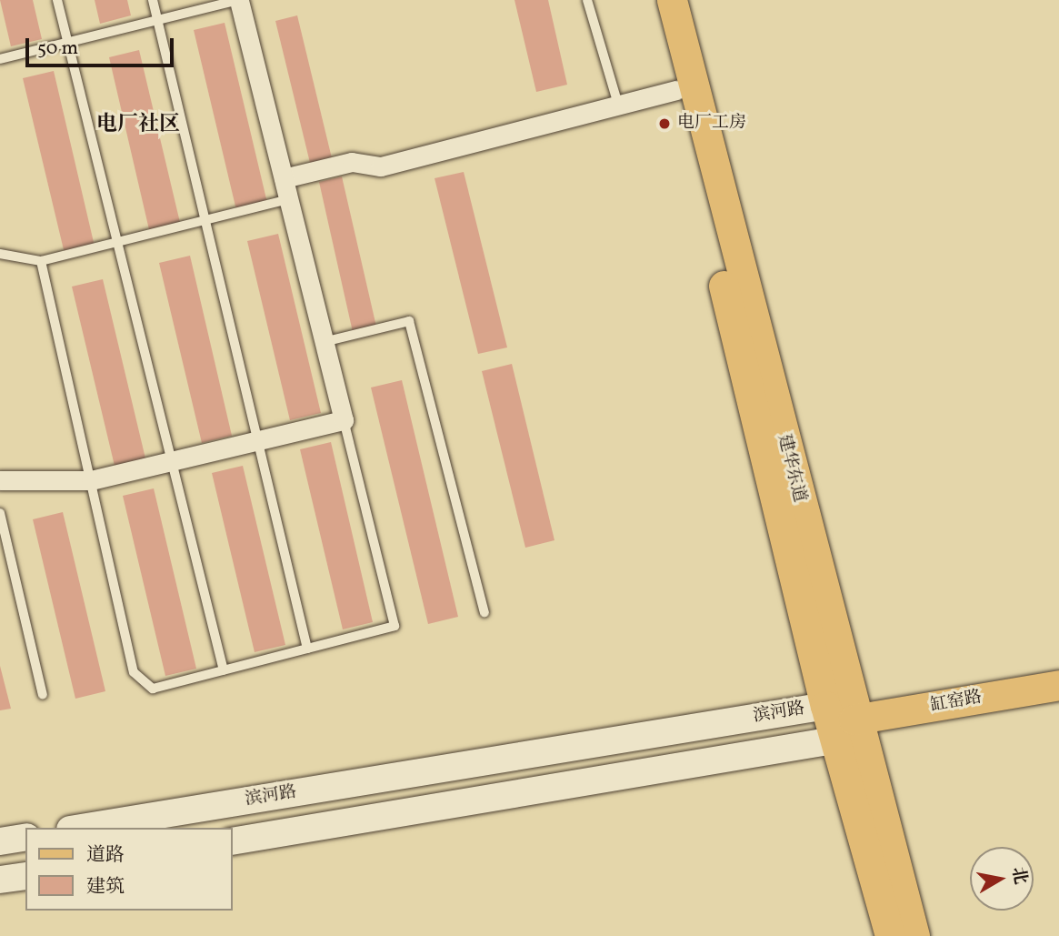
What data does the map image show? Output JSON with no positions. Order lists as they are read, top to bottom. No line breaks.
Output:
{"streets":{"main road":["建华东道","缸窑路","滨河路"]},"crossings":[["建华东道","缸窑路"],["建华东道","滨河路"],["缸窑路","滨河路"]],"districts":["电厂社区"],"places":["电厂工房"],"legend":["道路","建筑"],"scale_bar":"50 m","north":"right"}
